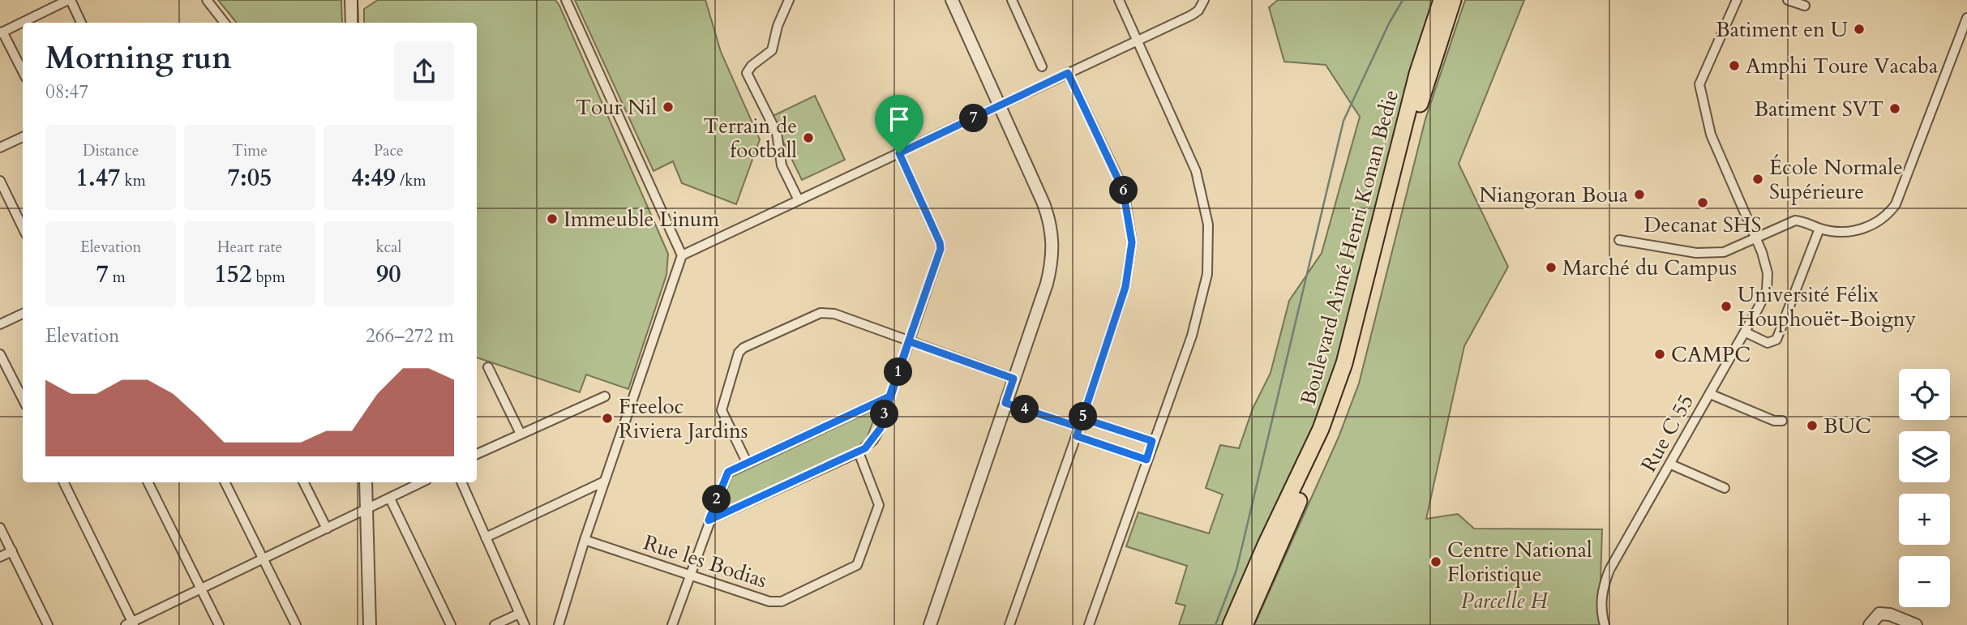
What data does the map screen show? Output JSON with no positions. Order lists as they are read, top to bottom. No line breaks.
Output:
{"streets":{"highway":["Boulevard Aimé Henri Konan Bedie"],"street":["Rue C 55","Rue les Bodias"]},"parks":["Parcelle H"],"places":["Batiment en U","Amphi Toure Vacaba","Tour Nil","Batiment SVT","Terrain de football","École Normale Supérieure","Niangoran Boua","Decanat SHS","Immeuble Linum","Marché du Campus","Université Félix Houphouët-Boigny","CAMPC","Freeloc Riviera Jardins","BUC","Centre National Floristique"],"page":{"heading":["Morning run","08:47"],"pins":["7","6","1","4","3","5","2"],"stats":[["Distance","1.47 km"],["Time","7:05"],["Pace","4:49 /km"],["Elevation","7 m"],["Heart rate","152 bpm"],["kcal","90"]],"chart":["Elevation","266–272 m"],"map_buttons":["+","−"]}}
